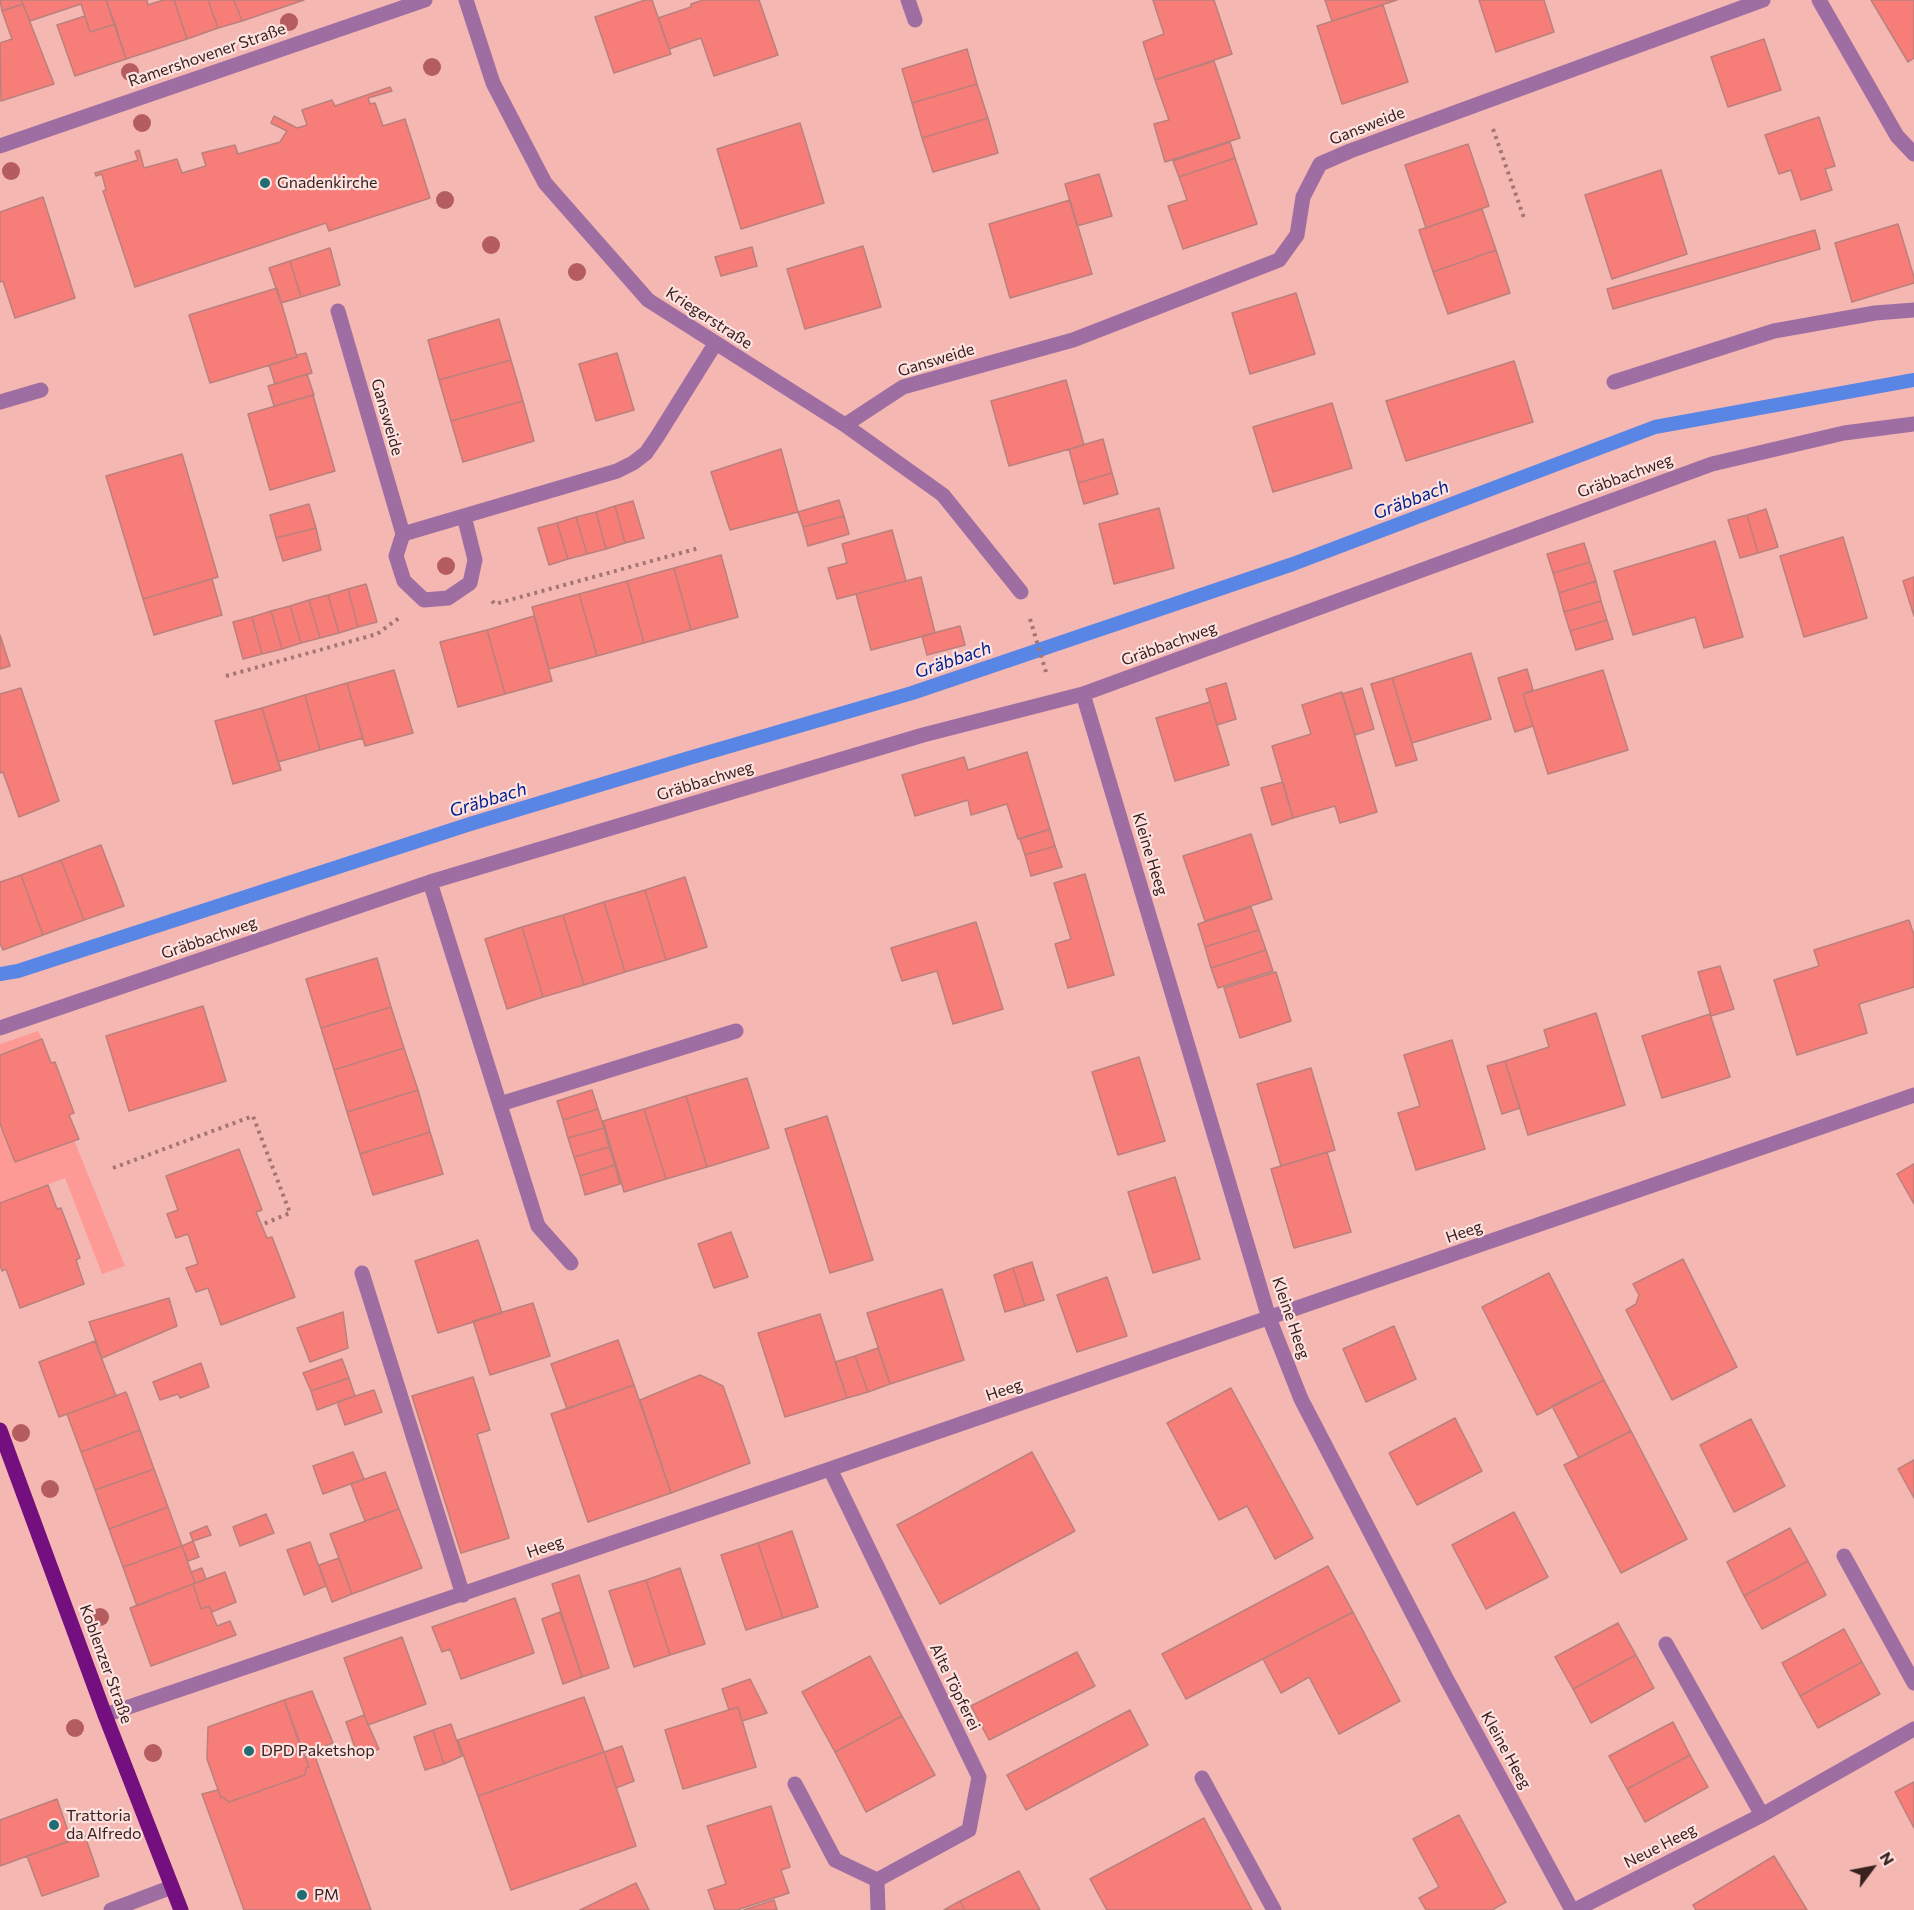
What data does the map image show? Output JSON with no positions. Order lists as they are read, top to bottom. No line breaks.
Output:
{"streets":{"main road":["Koblenzer Straße"],"street":["Ramershovener Straße","Gansweide","Kriegerstraße","Gräbbachweg","Kleine Heeg","Heeg","Alte Töpferei","Neue Heeg"]},"crossings":[["Gansweide","Kriegerstraße"],["Gräbbachweg","Kleine Heeg"],["Kleine Heeg","Heeg"],["Kleine Heeg","Neue Heeg"],["Heeg","Koblenzer Straße"],["Heeg","Alte Töpferei"]],"water":["Gräbbach"],"places":["Gnadenkirche","DPD Paketshop","Trattoria da Alfredo","PM"],"north":"top right"}
